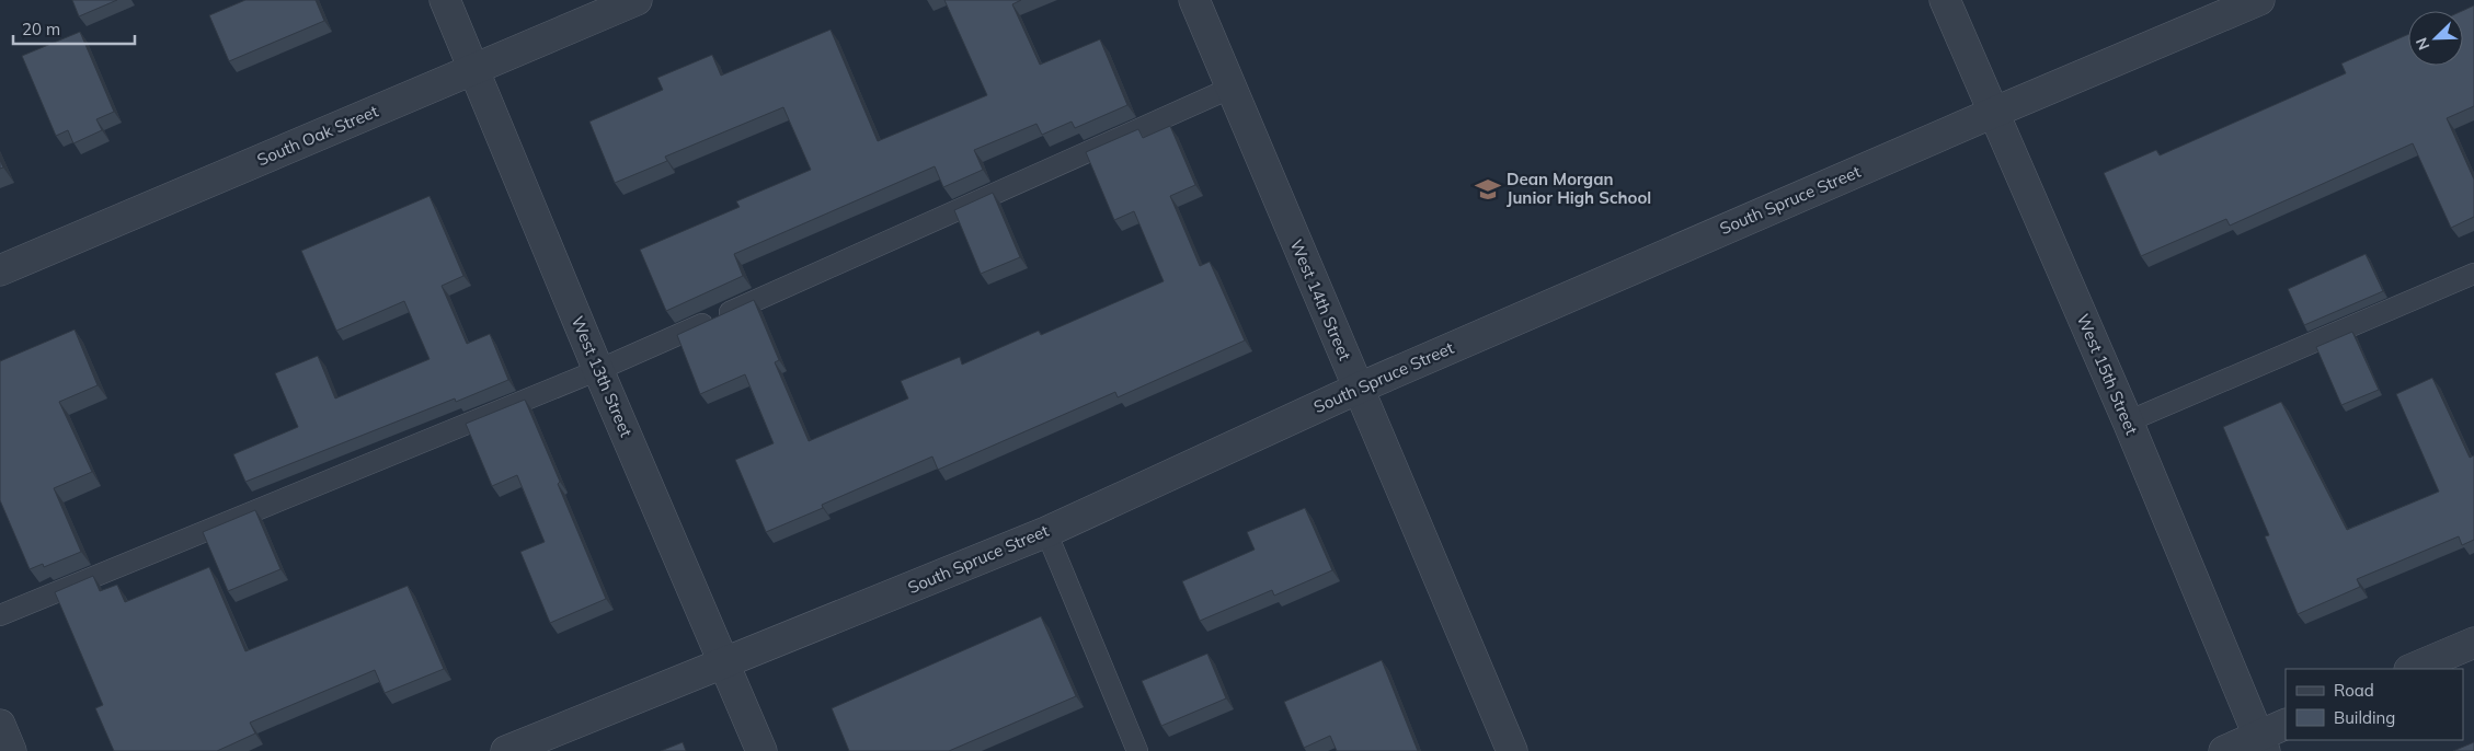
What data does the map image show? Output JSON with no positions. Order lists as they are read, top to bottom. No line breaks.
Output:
{"streets":{"street":["South Oak Street","South Spruce Street","West 14th Street","West 15th Street","West 13th Street"]},"crossings":[["South Oak Street","West 13th Street"],["South Spruce Street","West 14th Street"],["South Spruce Street","West 15th Street"],["South Spruce Street","West 13th Street"]],"places":{"school or university":["Dean Morgan Junior High School"]},"legend":["Road","Building"],"scale_bar":"20 m","north":"bottom left"}
